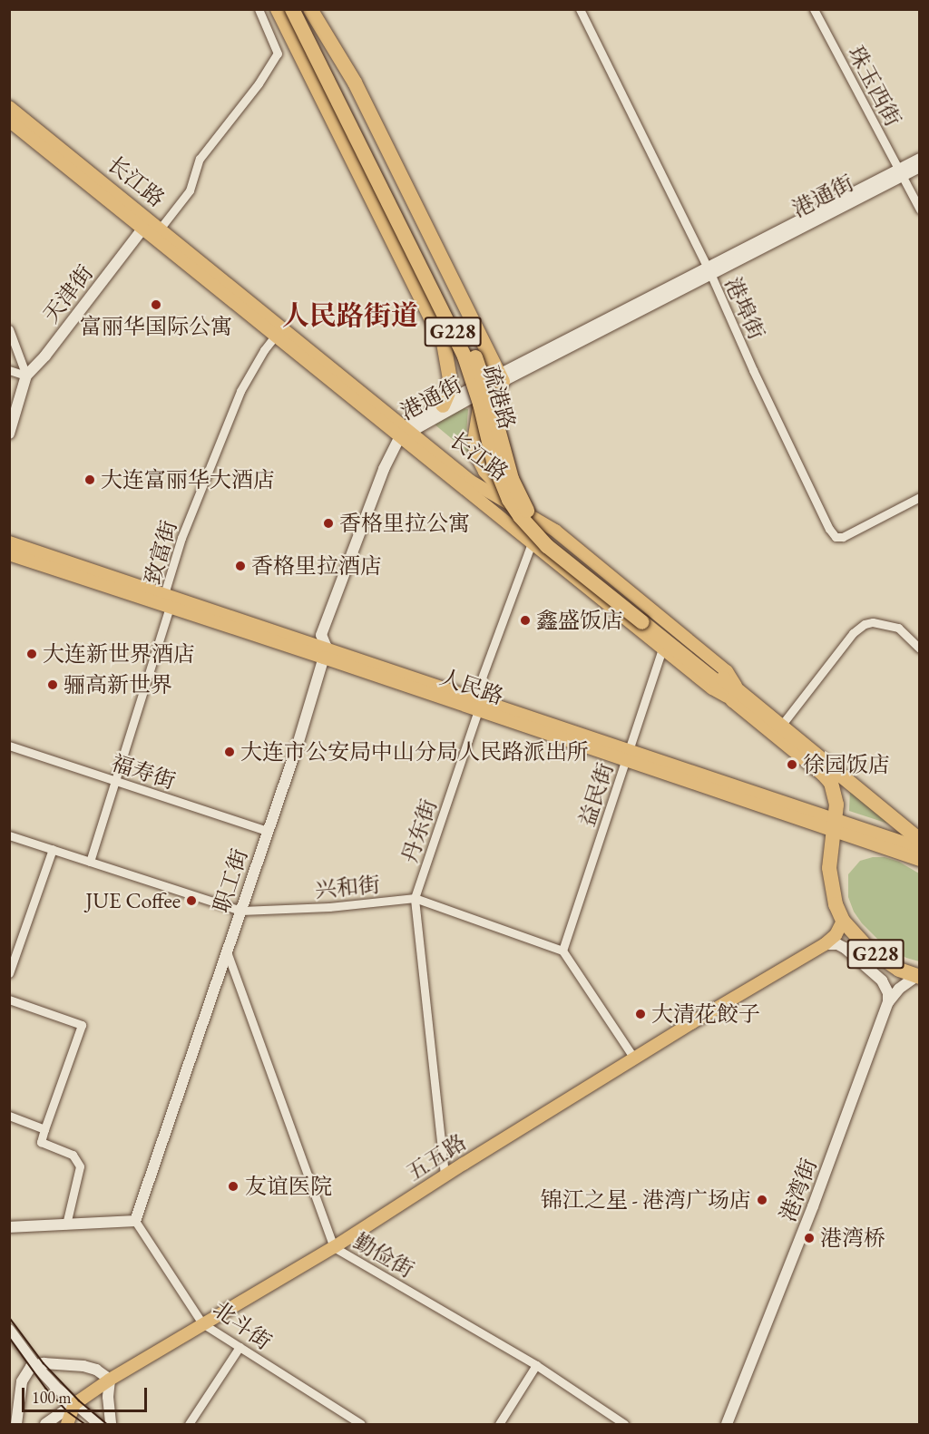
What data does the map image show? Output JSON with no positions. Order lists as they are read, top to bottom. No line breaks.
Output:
{"streets":{"highway":["长江路","G228","疏港路"],"main road":["人民路","五五路"],"street":["珠玉西街","港通街","天津街","港埠街","致富街","福寿街","益民街","丹东街","职工街","兴和街","港湾街","勤俭街","北斗街"]},"crossings":[["珠玉西街","港通街"],["长江路","港通街"],["长江路","天津街"],["长江路","G228"],["长江路","疏港路"],["长江路","致富街"],["长江路","人民路"],["长江路","职工街"],["港通街","港埠街"],["港通街","职工街"],["G228","人民路"],["G228","五五路"],["G228","港湾街"],["致富街","人民路"],["致富街","福寿街"],["致富街","兴和街"],["人民路","益民街"],["人民路","丹东街"],["人民路","职工街"],["福寿街","职工街"],["益民街","兴和街"],["丹东街","兴和街"],["丹东街","五五路"],["职工街","兴和街"],["职工街","勤俭街"],["职工街","北斗街"],["五五路","勤俭街"],["五五路","北斗街"]],"districts":["人民路街道"],"places":["富丽华国际公寓","大连富丽华大酒店","香格里拉公寓","香格里拉酒店","鑫盛饭店","大连新世界酒店","骊高新世界","大连市公安局中山分局人民路派出所","徐园饭店","JUE Coffee","大清花餃子","友谊医院","锦江之星 - 港湾广场店","港湾桥"],"scale_bar":"100 m"}
